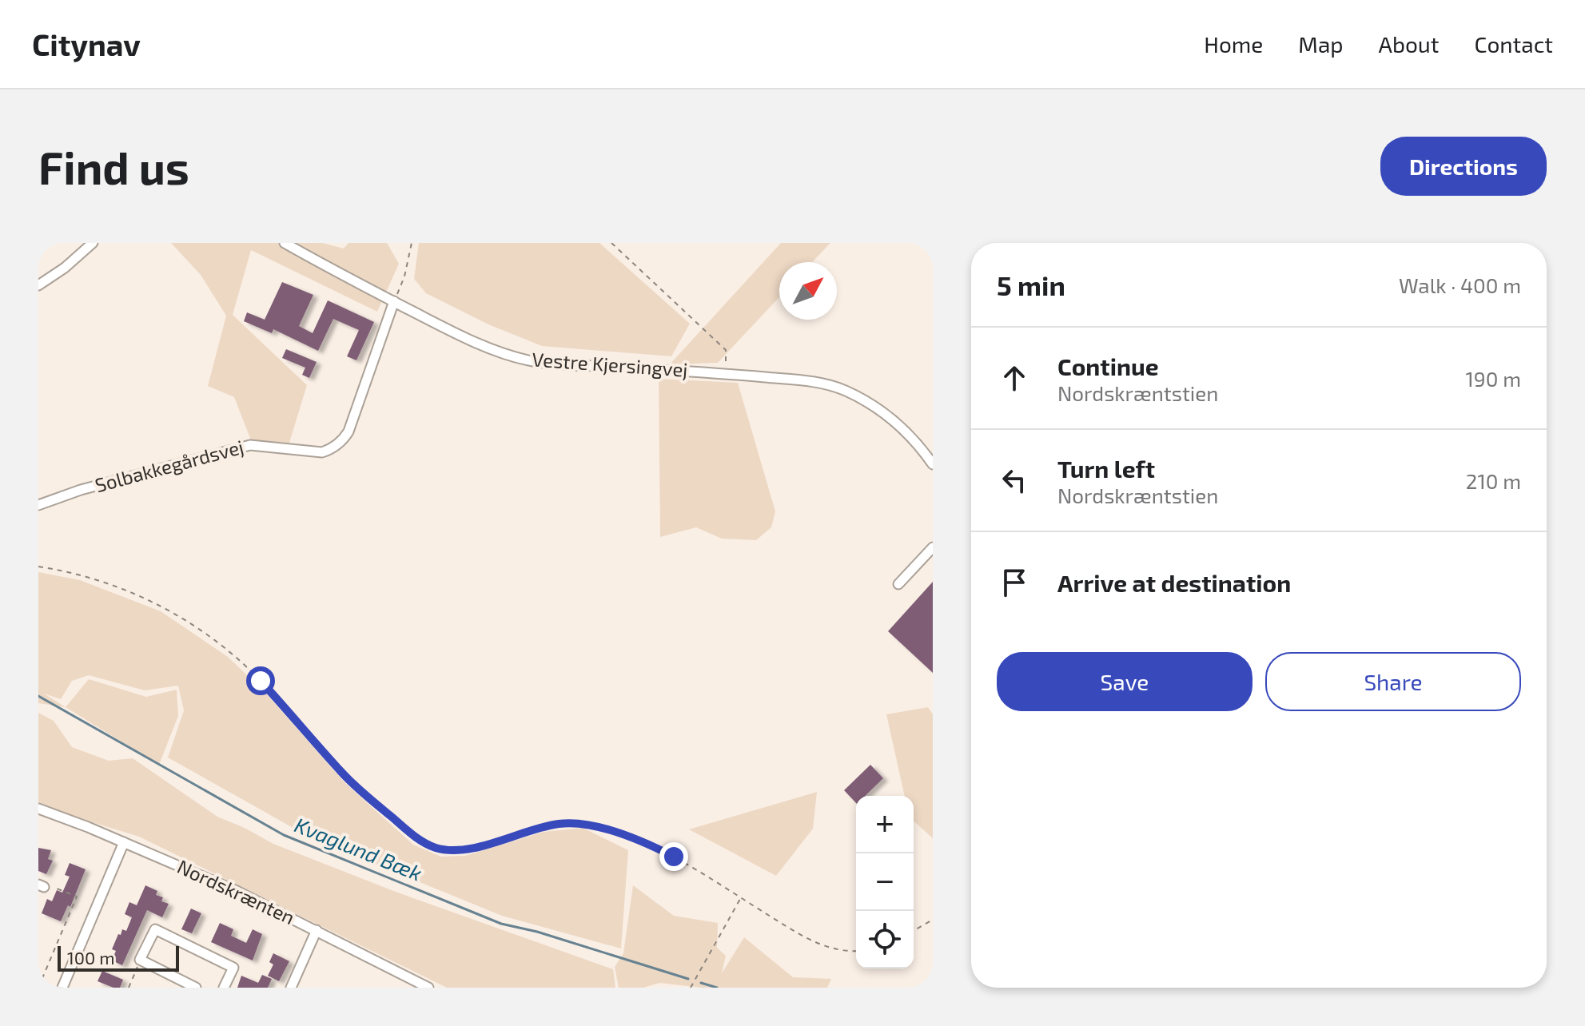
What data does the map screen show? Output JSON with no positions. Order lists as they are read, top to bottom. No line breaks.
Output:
{"streets":{"street":["Vestre Kjersingvej","Solbakkegårdsvej","Nordskrænten"]},"crossings":[["Vestre Kjersingvej","Solbakkegårdsvej"]],"water":["Kvaglund Bæk"],"scale_bar":"100 m","north":"top right","page":{"header":"Citynav","nav":["Home","Map","About","Contact"],"buttons":["Directions",["Save","Share"]],"title":"Find us","heading":["5 min","Walk · 400 m"],"list":[["Continue","Nordskræntstien","190 m"],["Turn left","Nordskræntstien","210 m"],"Arrive at destination"],"map_buttons":["+","−"],"scale":"100 m"}}
